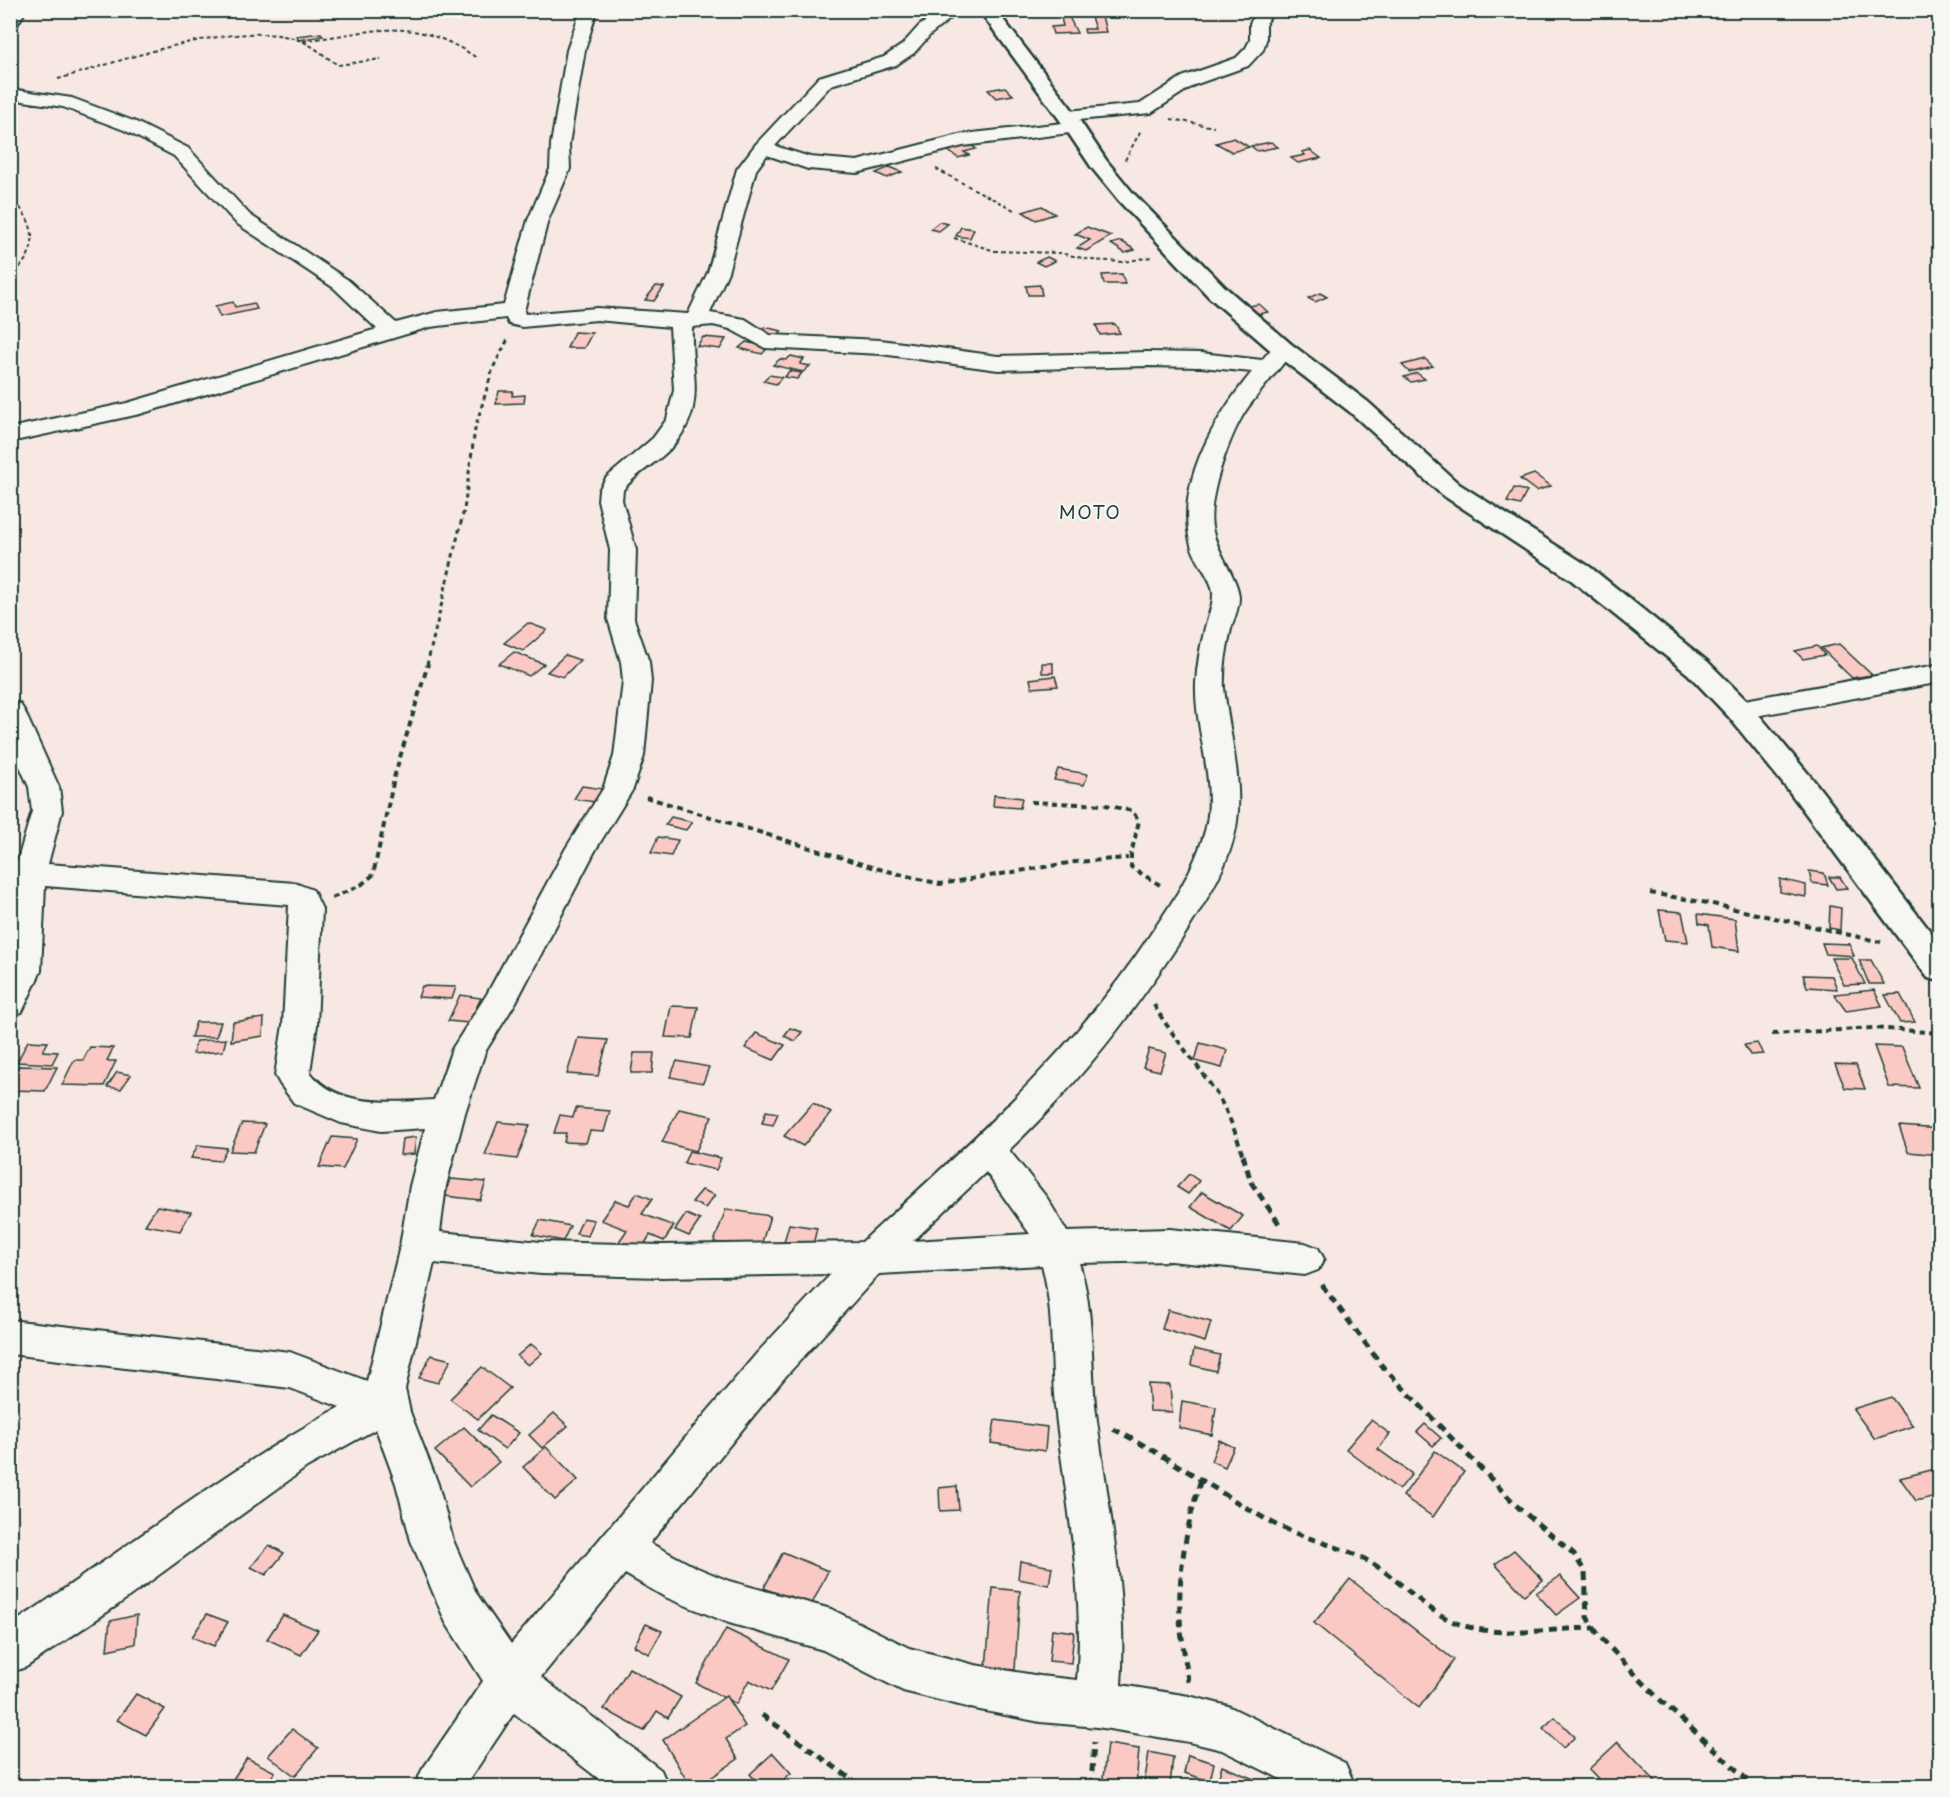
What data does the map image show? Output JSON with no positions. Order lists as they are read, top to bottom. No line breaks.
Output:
{"districts":["MOTO"]}
